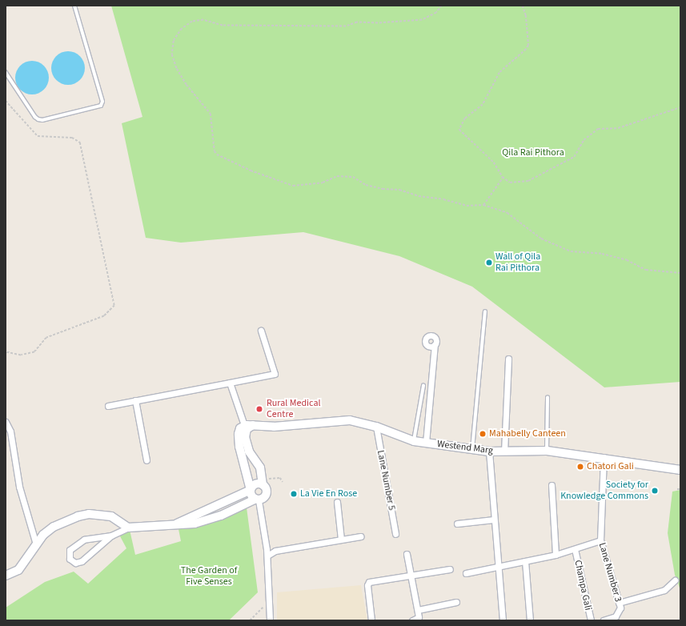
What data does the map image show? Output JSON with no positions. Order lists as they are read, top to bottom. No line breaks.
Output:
{"streets":{"street":["Westend Marg","Lane Number 5","Lane Number 3","Champa Gali"]},"crossings":[["Westend Marg","Lane Number 5"],["Westend Marg","Lane Number 3"]],"parks":["Qila Rai Pithora","The Garden of Five Senses"],"places":["Wall of Qila Rai Pithora","Rural Medical Centre","Mahabelly Canteen","Chatori Gali","Society for Knowledge Commons","La Vie En Rose"]}
